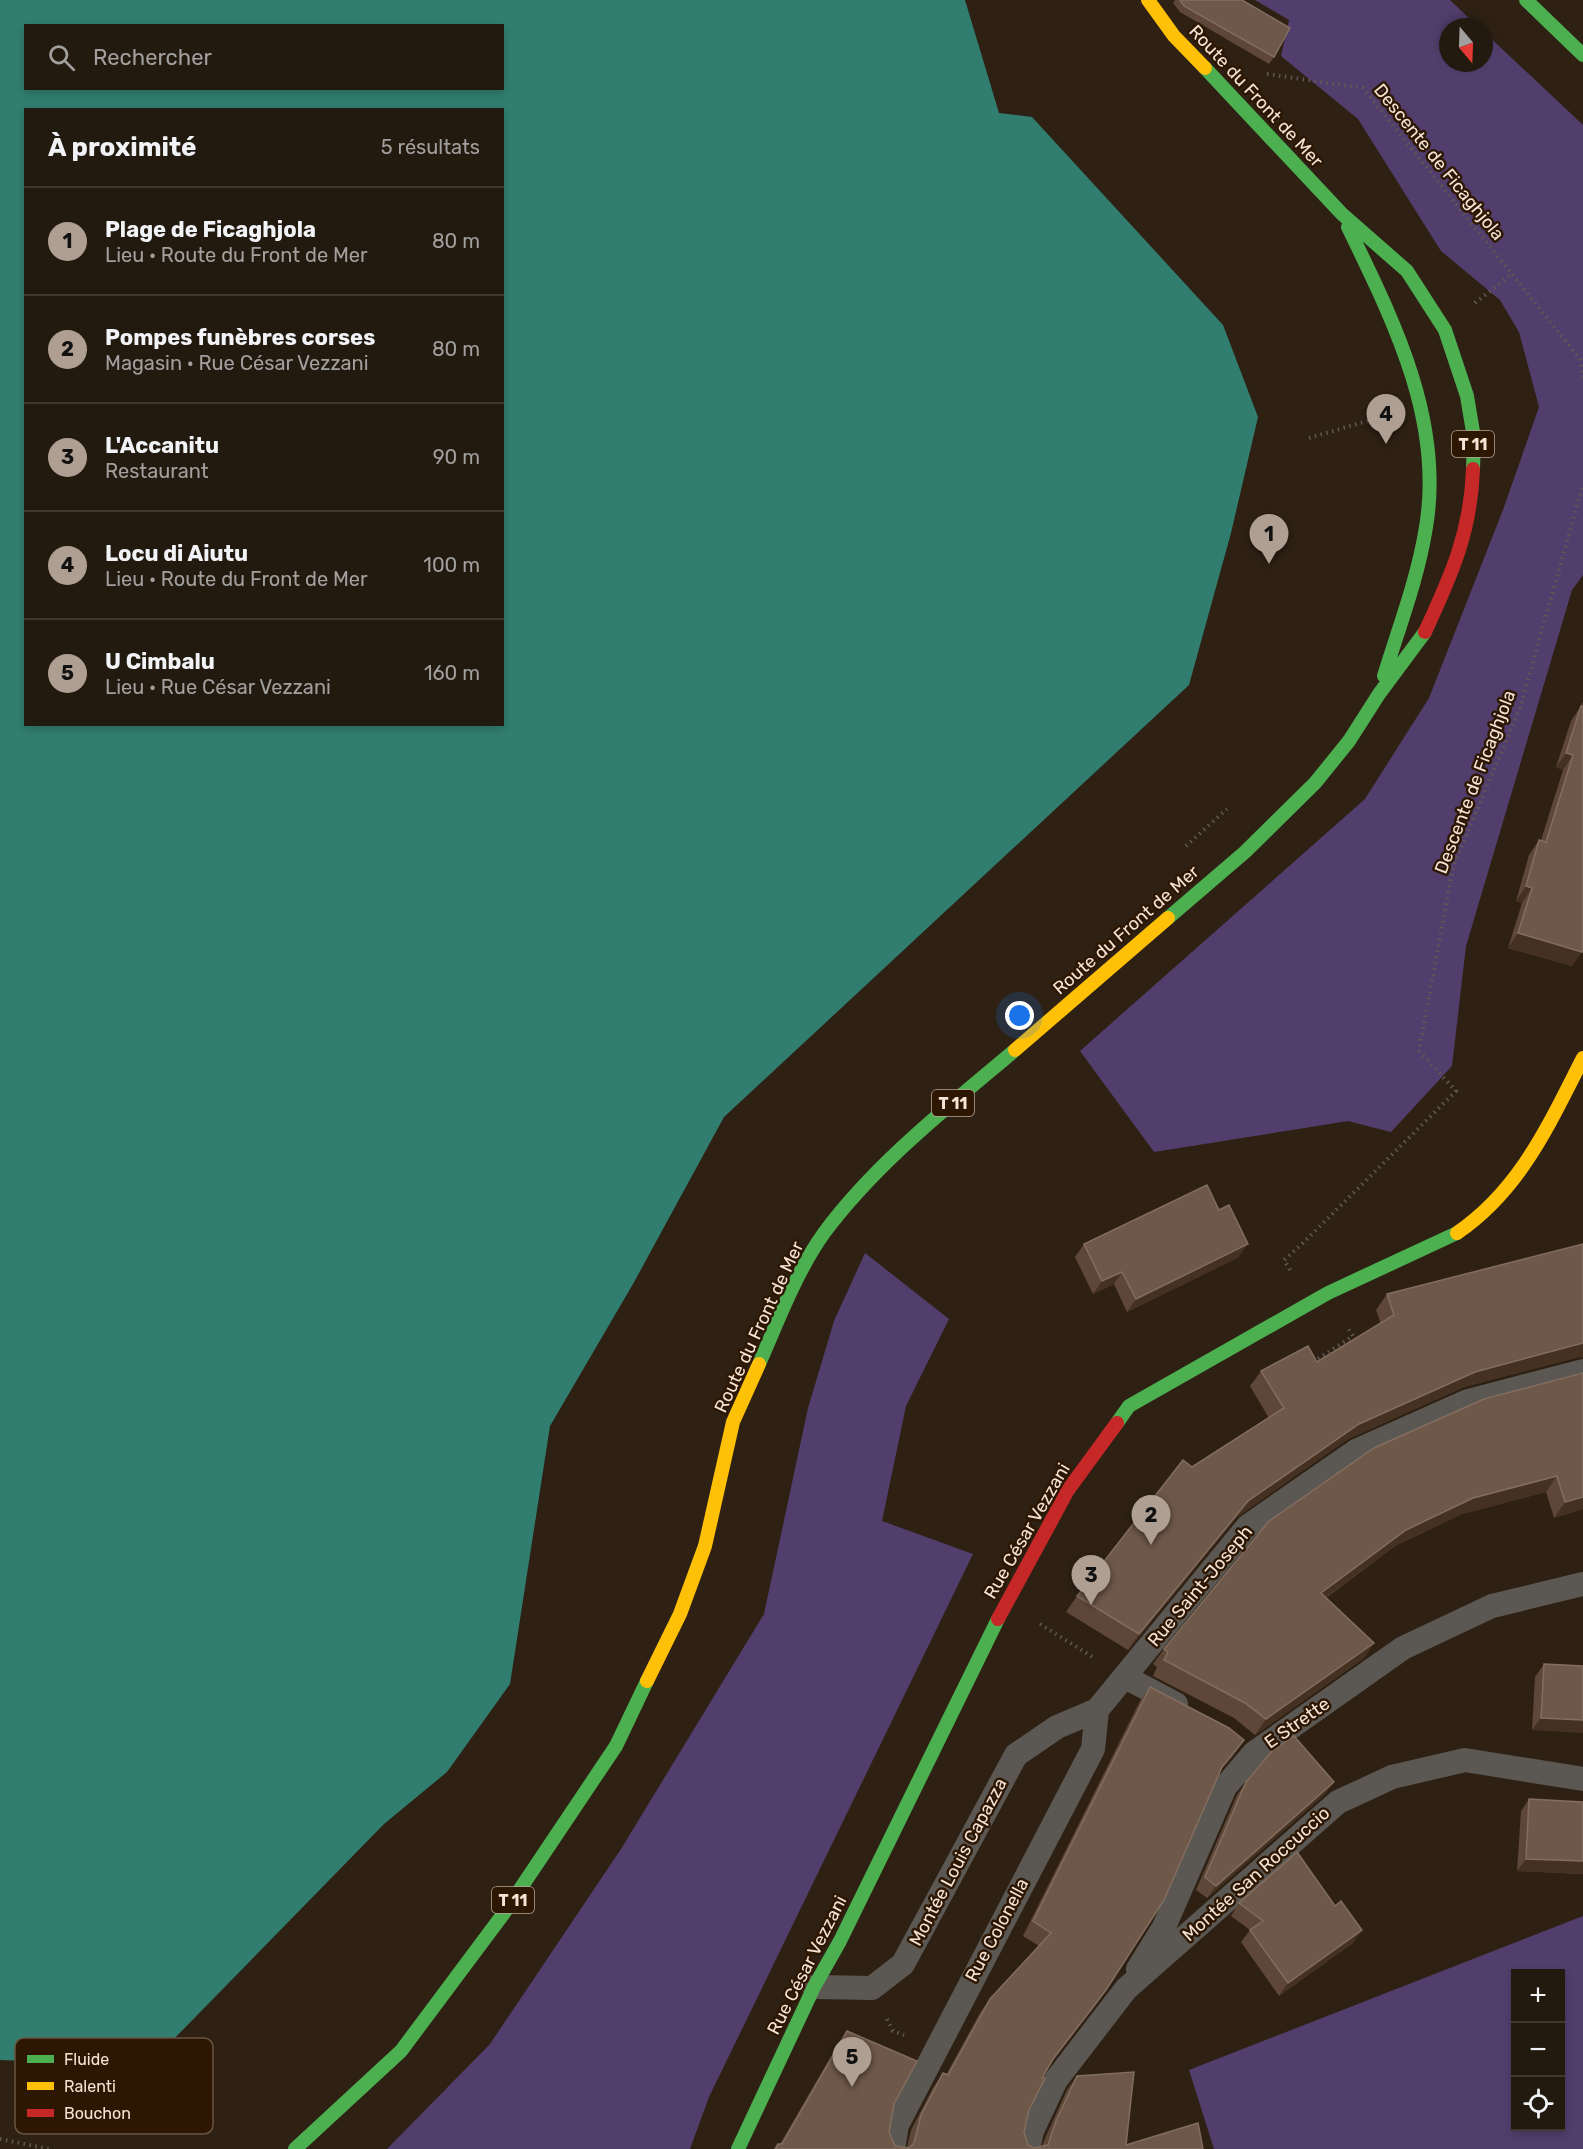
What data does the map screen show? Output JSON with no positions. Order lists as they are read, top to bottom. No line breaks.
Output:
{"streets":{"main road":["Route du Front de Mer","T 11","Rue César Vezzani"],"lane":["Rue Saint-Joseph","E Strette","Montée Louis Capazza","Montée San Roccuccio","Rue Colonella"],"path":["Descente de Ficaghjola"]},"crossings":[["Descente de Ficaghjola","Rue César Vezzani"],["Rue César Vezzani","Montée Louis Capazza"],["Rue Saint-Joseph","Montée Louis Capazza"],["Rue Saint-Joseph","Rue Colonella"],["E Strette","Montée San Roccuccio"],["Montée Louis Capazza","Rue Colonella"]],"legend":["Fluide","Ralenti","Bouchon"],"north":"bottom","page":{"search":"Rechercher","heading":["À proximité","5 résultats"],"list":[{"mark":"1","name":"Plage de Ficaghjola","note":"Lieu · Route du Front de Mer","value":"80 m"},{"mark":"2","name":"Pompes funèbres corses","note":"Magasin · Rue César Vezzani","value":"80 m"},{"mark":"3","name":"L'Accanitu","note":"Restaurant","value":"90 m"},{"mark":"4","name":"Locu di Aiutu","note":"Lieu · Route du Front de Mer","value":"100 m"},{"mark":"5","name":"U Cimbalu","note":"Lieu · Rue César Vezzani","value":"160 m"}],"pins":["4","1","2","3","5"],"map_buttons":["+","−"]}}
